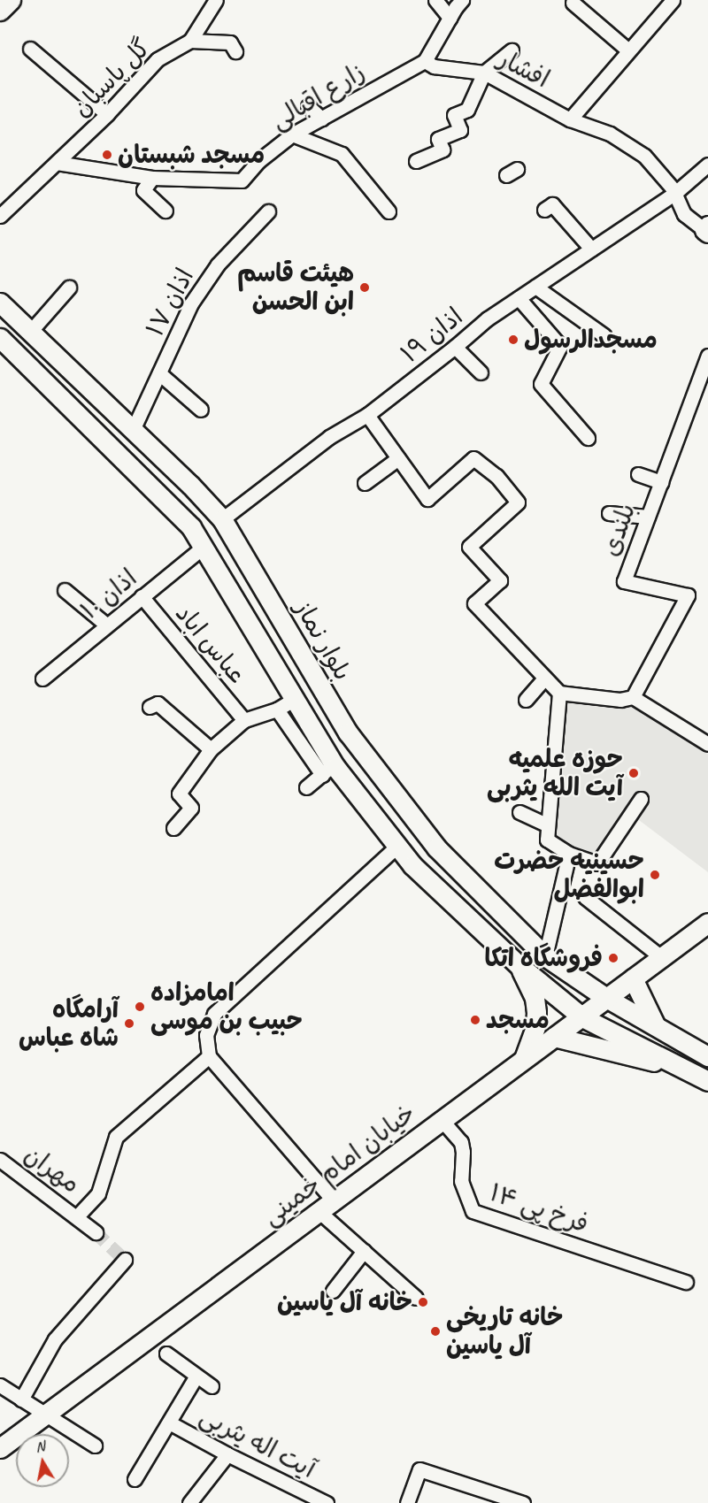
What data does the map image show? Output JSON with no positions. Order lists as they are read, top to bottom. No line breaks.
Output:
{"streets":{"main road":["بلوار نماز","خیابان امام خمینی"],"street":["افشار","گل پاسبان","زارع اقبالی","اذان ۱۷","اذان ۱۹","بلندی","اذان ۱۰","عباس اباد","مهران","فرخ پی ۱۴","آیت اله یثربی"]},"crossings":[["افشار","زارع اقبالی"],["افشار","اذان ۱۹"],["اذان ۱۷","بلوار نماز"],["اذان ۱۹","بلوار نماز"],["اذان ۱۰","عباس اباد"],["بلوار نماز","خیابان امام خمینی"],["خیابان امام خمینی","فرخ پی ۱۴"]],"places":["مسجد شبستان","هیئت قاسم ابن الحسن","مسجدالرسول","حوزه علمیه آیت الله یثربی","حسینیه حضرت ابوالفضل","فروشگاه اتکا","امامزاده حبیب بن موسی","مسجد","آرامگاه شاه عباس","خانه آل یاسین","خانه تاریخی آل یاسین"],"north":"top"}
